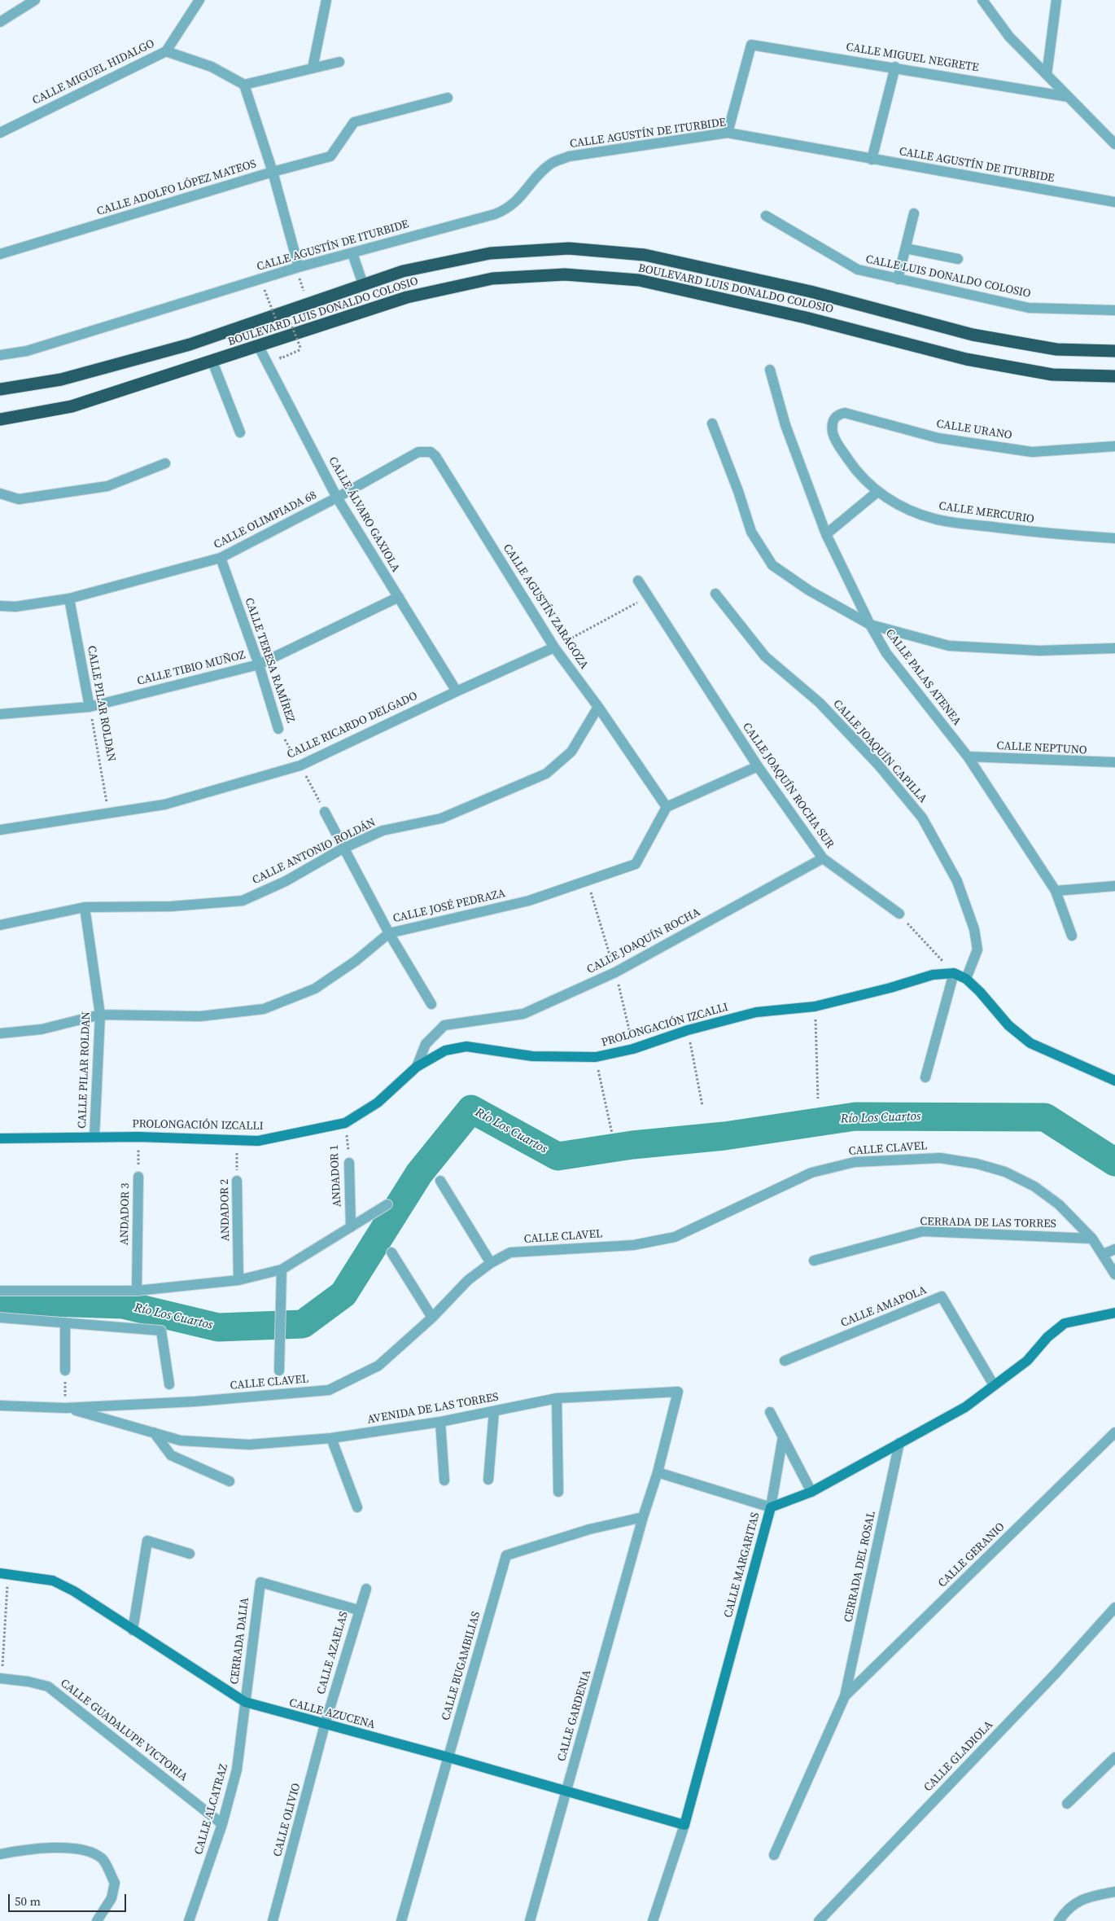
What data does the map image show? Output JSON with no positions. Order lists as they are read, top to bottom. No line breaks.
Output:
{"streets":{"highway":["BOULEVARD LUIS DONALDO COLOSIO"],"street":["CALLE MIGUEL NEGRETE","CALLE MIGUEL HIDALGO","CALLE AGUSTÍN DE ITURBIDE","CALLE ADOLFO LÓPEZ MATEOS","CALLE LUIS DONALDO COLOSIO","CALLE URANO","CALLE MERCURIO","CALLE ÁLVARO GAXIOLA","CALLE OLIMPIADA 68","CALLE AGUSTÍN ZARAGOZA","CALLE TERESA RAMÍREZ","CALLE TIBIO MUÑOZ","CALLE PALAS ATENEA","CALLE PILAR ROLDAN","CALLE RICARDO DELGADO","CALLE NEPTUNO","CALLE JOAQUÍN CAPILLA","CALLE JOAQUÍN ROCHA SUR","CALLE ANTONIO ROLDÁN","CALLE JOSÉ PEDRAZA","CALLE JOAQUÍN ROCHA","PROLONGACIÓN IZCALLI","CALLE CLAVEL","ANDADOR 1","ANDADOR 2","ANDADOR 3","CERRADA DE LAS TORRES","CALLE AMAPOLA","AVENIDA DE LAS TORRES","CALLE GERANIO","CALLE MARGARITAS","CERRADA DEL ROSAL","CERRADA DALIA","CALLE AZAELAS","CALLE BUGAMBILIAS","CALLE AZUCENA","CALLE GARDENIA","CALLE GUADALUPE VICTORIA","CALLE GLADIOLA","CALLE ALCATRAZ","CALLE OLIVIO"]},"crossings":[["CALLE MIGUEL NEGRETE","CALLE AGUSTÍN DE ITURBIDE"],["CALLE MIGUEL HIDALGO","CALLE ADOLFO LÓPEZ MATEOS"],["BOULEVARD LUIS DONALDO COLOSIO","CALLE ÁLVARO GAXIOLA"],["CALLE URANO","CALLE MERCURIO"],["CALLE ÁLVARO GAXIOLA","CALLE OLIMPIADA 68"],["CALLE ÁLVARO GAXIOLA","CALLE TIBIO MUÑOZ"],["CALLE ÁLVARO GAXIOLA","CALLE RICARDO DELGADO"],["CALLE OLIMPIADA 68","CALLE AGUSTÍN ZARAGOZA"],["CALLE OLIMPIADA 68","CALLE TERESA RAMÍREZ"],["CALLE OLIMPIADA 68","CALLE PILAR ROLDAN"],["CALLE AGUSTÍN ZARAGOZA","CALLE RICARDO DELGADO"],["CALLE AGUSTÍN ZARAGOZA","CALLE ANTONIO ROLDÁN"],["CALLE AGUSTÍN ZARAGOZA","CALLE JOSÉ PEDRAZA"],["CALLE TERESA RAMÍREZ","CALLE TIBIO MUÑOZ"],["CALLE TERESA RAMÍREZ","CALLE RICARDO DELGADO"],["CALLE TIBIO MUÑOZ","CALLE PILAR ROLDAN"],["CALLE PALAS ATENEA","CALLE NEPTUNO"],["CALLE PILAR ROLDAN","CALLE RICARDO DELGADO"],["CALLE PILAR ROLDAN","CALLE ANTONIO ROLDÁN"],["CALLE PILAR ROLDAN","CALLE JOSÉ PEDRAZA"],["CALLE PILAR ROLDAN","PROLONGACIÓN IZCALLI"],["CALLE JOAQUÍN CAPILLA","PROLONGACIÓN IZCALLI"],["CALLE JOAQUÍN ROCHA SUR","CALLE JOAQUÍN ROCHA"],["CALLE JOAQUÍN ROCHA","PROLONGACIÓN IZCALLI"],["PROLONGACIÓN IZCALLI","ANDADOR 1"],["PROLONGACIÓN IZCALLI","ANDADOR 2"],["PROLONGACIÓN IZCALLI","ANDADOR 3"],["CALLE CLAVEL","CERRADA DE LAS TORRES"],["CALLE CLAVEL","AVENIDA DE LAS TORRES"],["CALLE AMAPOLA","CALLE MARGARITAS"],["AVENIDA DE LAS TORRES","CALLE BUGAMBILIAS"],["AVENIDA DE LAS TORRES","CALLE GARDENIA"],["CALLE GERANIO","CERRADA DEL ROSAL"],["CALLE MARGARITAS","CERRADA DEL ROSAL"],["CALLE MARGARITAS","CALLE AZUCENA"],["CERRADA DALIA","CALLE AZAELAS"],["CERRADA DALIA","CALLE AZUCENA"],["CERRADA DALIA","CALLE ALCATRAZ"],["CALLE AZAELAS","CALLE AZUCENA"],["CALLE AZAELAS","CALLE OLIVIO"],["CALLE BUGAMBILIAS","CALLE AZUCENA"],["CALLE BUGAMBILIAS","CALLE GARDENIA"],["CALLE AZUCENA","CALLE GARDENIA"],["CALLE AZUCENA","CALLE ALCATRAZ"],["CALLE AZUCENA","CALLE OLIVIO"],["CALLE GUADALUPE VICTORIA","CALLE ALCATRAZ"]],"water":["Río Los Cuartos"],"scale_bar":"50 m"}
